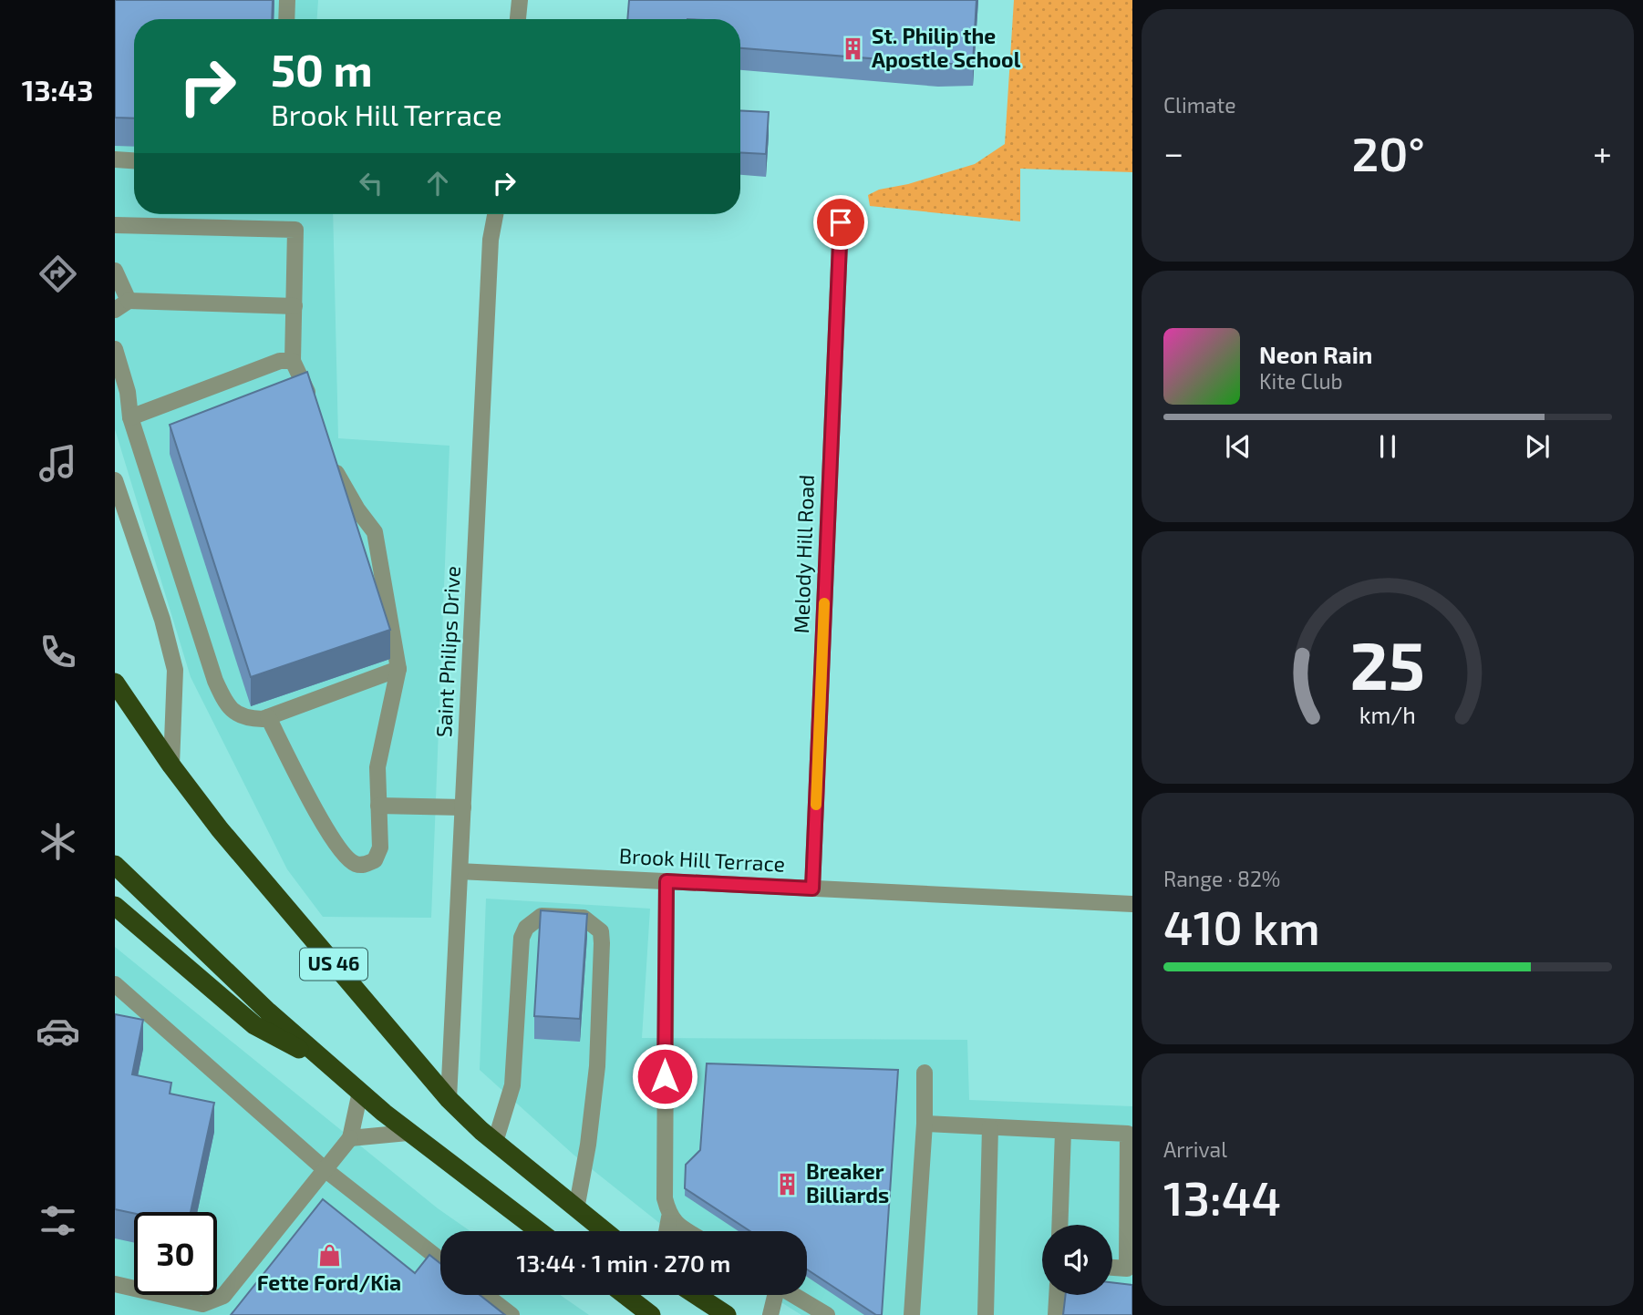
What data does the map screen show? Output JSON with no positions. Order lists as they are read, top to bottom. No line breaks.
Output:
{"streets":{"highway":["US 46"],"street":["Melody Hill Road","Saint Philips Drive","Brook Hill Terrace"]},"crossings":[["Melody Hill Road","Brook Hill Terrace"],["Saint Philips Drive","Brook Hill Terrace"],["Saint Philips Drive","US 46"]],"places":{"building":["St. Philip the Apostle School","Breaker Billiards"],"shop":["Fette Ford/Kia"]},"page":{"tabs":"13:43","tile":["Climate",["Range · 82%","410 km"],["Arrival","13:44"]],"turn":["50 m","Brook Hill Terrace"],"heat":["−","20°","+"],"song":["Neon Rain","Kite Club"],"limit":"30","trip":"13:44 · 1 min · 270 m","gauge":["25","km/h"]}}
